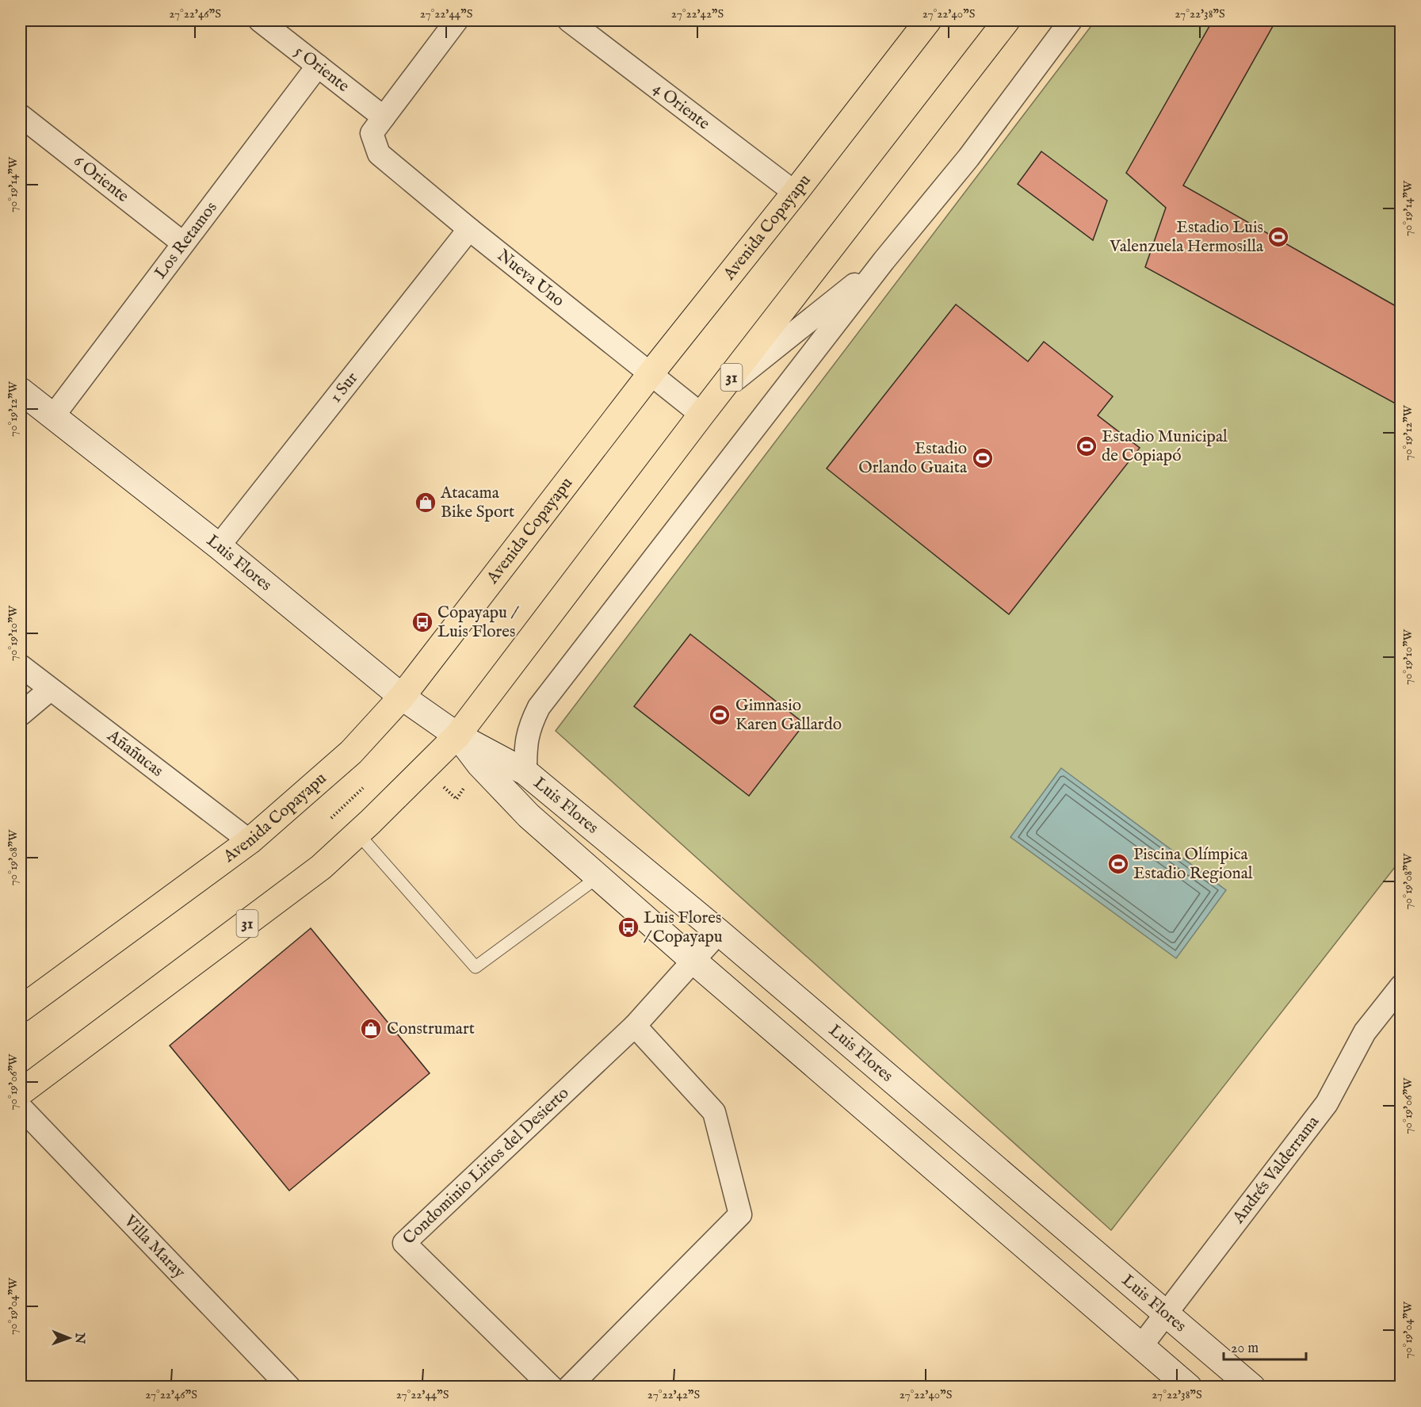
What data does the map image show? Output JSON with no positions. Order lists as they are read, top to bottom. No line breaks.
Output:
{"streets":{"highway":["Avenida Copayapu","31"],"main road":["Luis Flores"],"street":["5 Oriente","4 Oriente","6 Oriente","Los Retamos","Nueva Uno","1 Sur","Añañucas","Condominio Lirios del Desierto","Andrés Valderrama","Villa Maray"]},"crossings":[["5 Oriente","Los Retamos"],["5 Oriente","Nueva Uno"],["4 Oriente","Avenida Copayapu"],["6 Oriente","Los Retamos"],["Avenida Copayapu","Nueva Uno"],["Avenida Copayapu","Luis Flores"],["Avenida Copayapu","Añañucas"],["Los Retamos","Luis Flores"],["Nueva Uno","31"],["Nueva Uno","1 Sur"],["31","Luis Flores"],["1 Sur","Luis Flores"],["Luis Flores","Condominio Lirios del Desierto"],["Luis Flores","Andrés Valderrama"]],"places":{"sports":["Estadio Luis Valenzuela Hermosilla","Estadio Municipal de Copiapó","Estadio Orlando Guaita","Gimnasio Karen Gallardo","Piscina Olímpica Estadio Regional"],"shop":["Atacama Bike Sport","Construmart"],"bus stop":["Copayapu / Luis Flores","Luis Flores / Copayapu"]},"scale_bar":"20 m","north":"right","coordinates":["27°22'46\"S","27°22'44\"S","27°22'42\"S","27°22'40\"S","27°22'38\"S","70°19'14\"W","70°19'12\"W","70°19'10\"W","70°19'08\"W","70°19'06\"W","70°19'04\"W"]}
